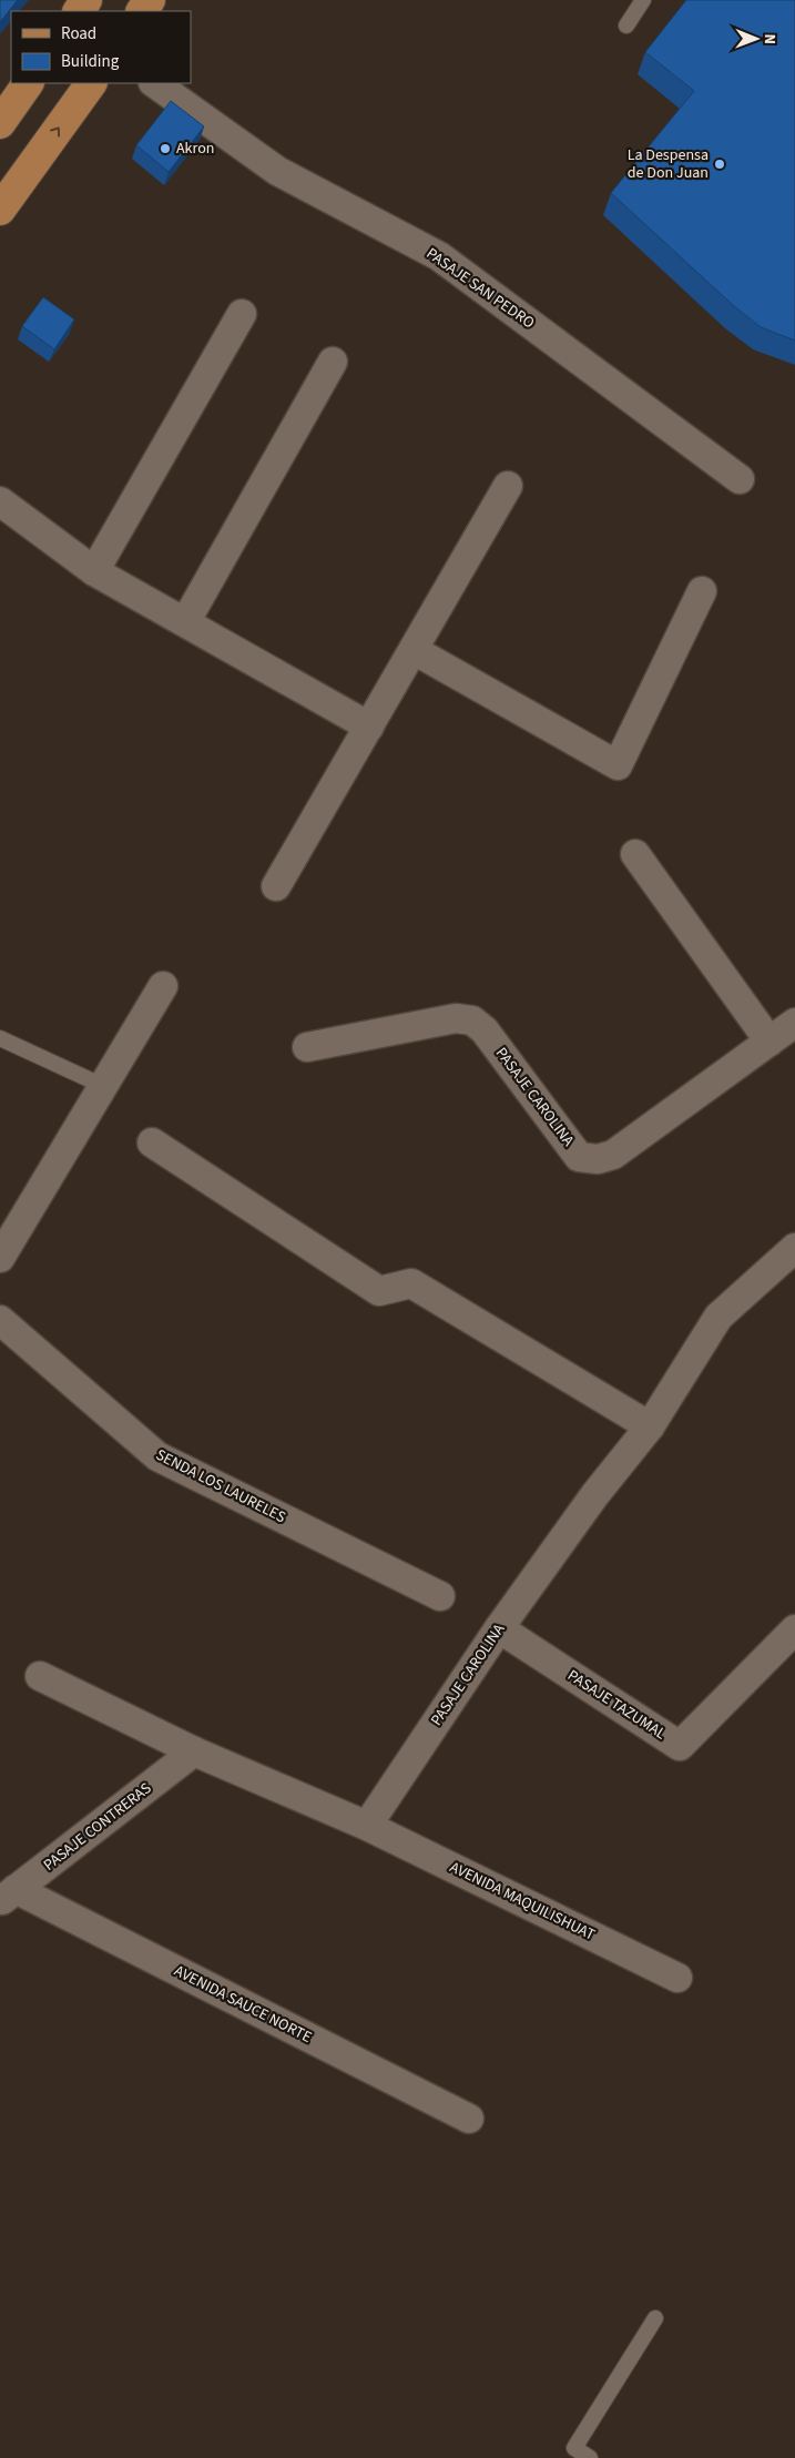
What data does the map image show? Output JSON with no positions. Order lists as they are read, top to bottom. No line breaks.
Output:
{"streets":{"street":["PASAJE SAN PEDRO","PASAJE CAROLINA","SENDA LOS LAURELES","PASAJE TAZUMAL","PASAJE CONTRERAS","AVENIDA MAQUILISHUAT","AVENIDA SAUCE NORTE"]},"crossings":[["PASAJE CAROLINA","PASAJE TAZUMAL"],["PASAJE CAROLINA","AVENIDA MAQUILISHUAT"],["PASAJE CONTRERAS","AVENIDA SAUCE NORTE"]],"places":["Akron","La Despensa de Don Juan"],"legend":["Road","Building"],"north":"right"}
